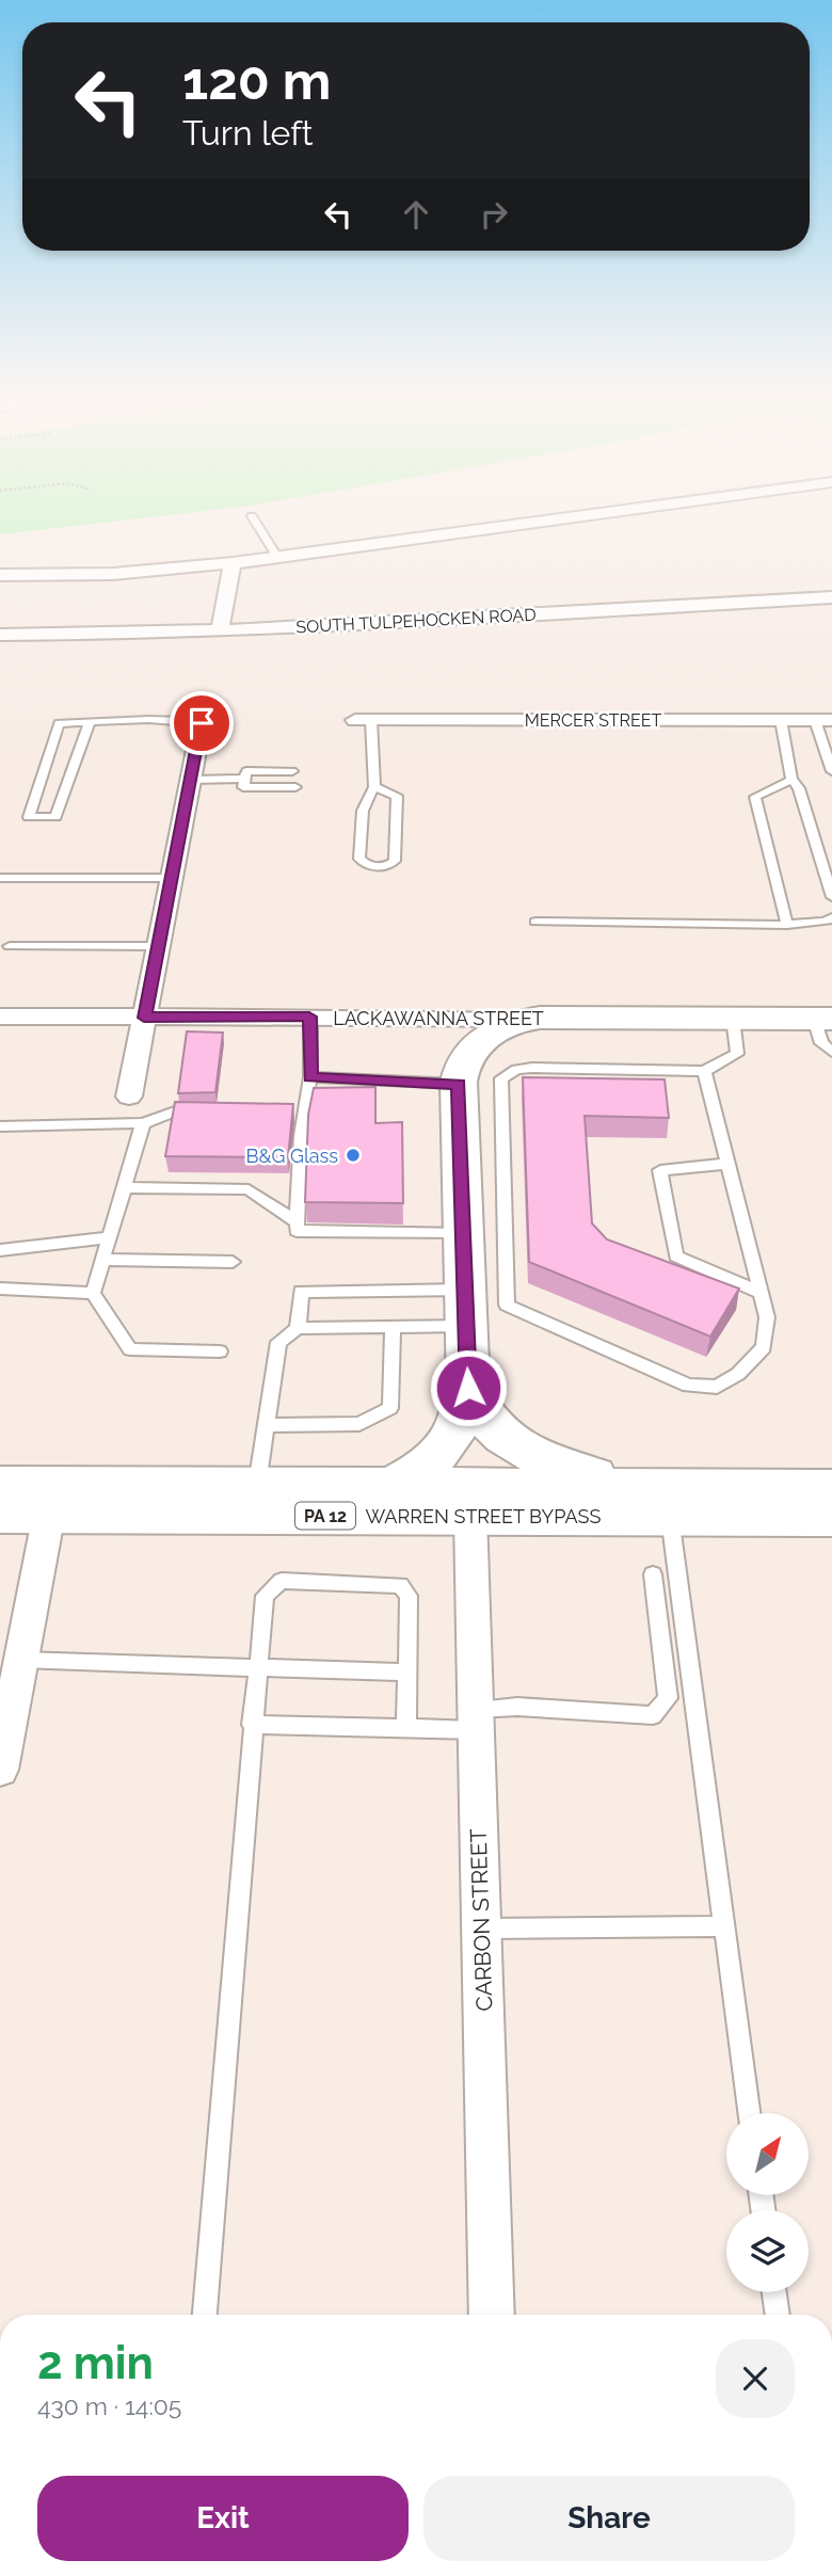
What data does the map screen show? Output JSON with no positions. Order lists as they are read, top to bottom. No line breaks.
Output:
{"streets":{"main road":["LACKAWANNA STREET","PA 12","WARREN STREET BYPASS"],"street":["SOUTH TULPEHOCKEN ROAD","MERCER STREET","CARBON STREET"]},"crossings":[["WARREN STREET BYPASS","CARBON STREET"]],"places":["B&G Glass"],"north":"top right","page":{"turn":["120 m","Turn left"],"heading":["2 min","430 m · 14:05"],"buttons":["Exit","Share"]}}
